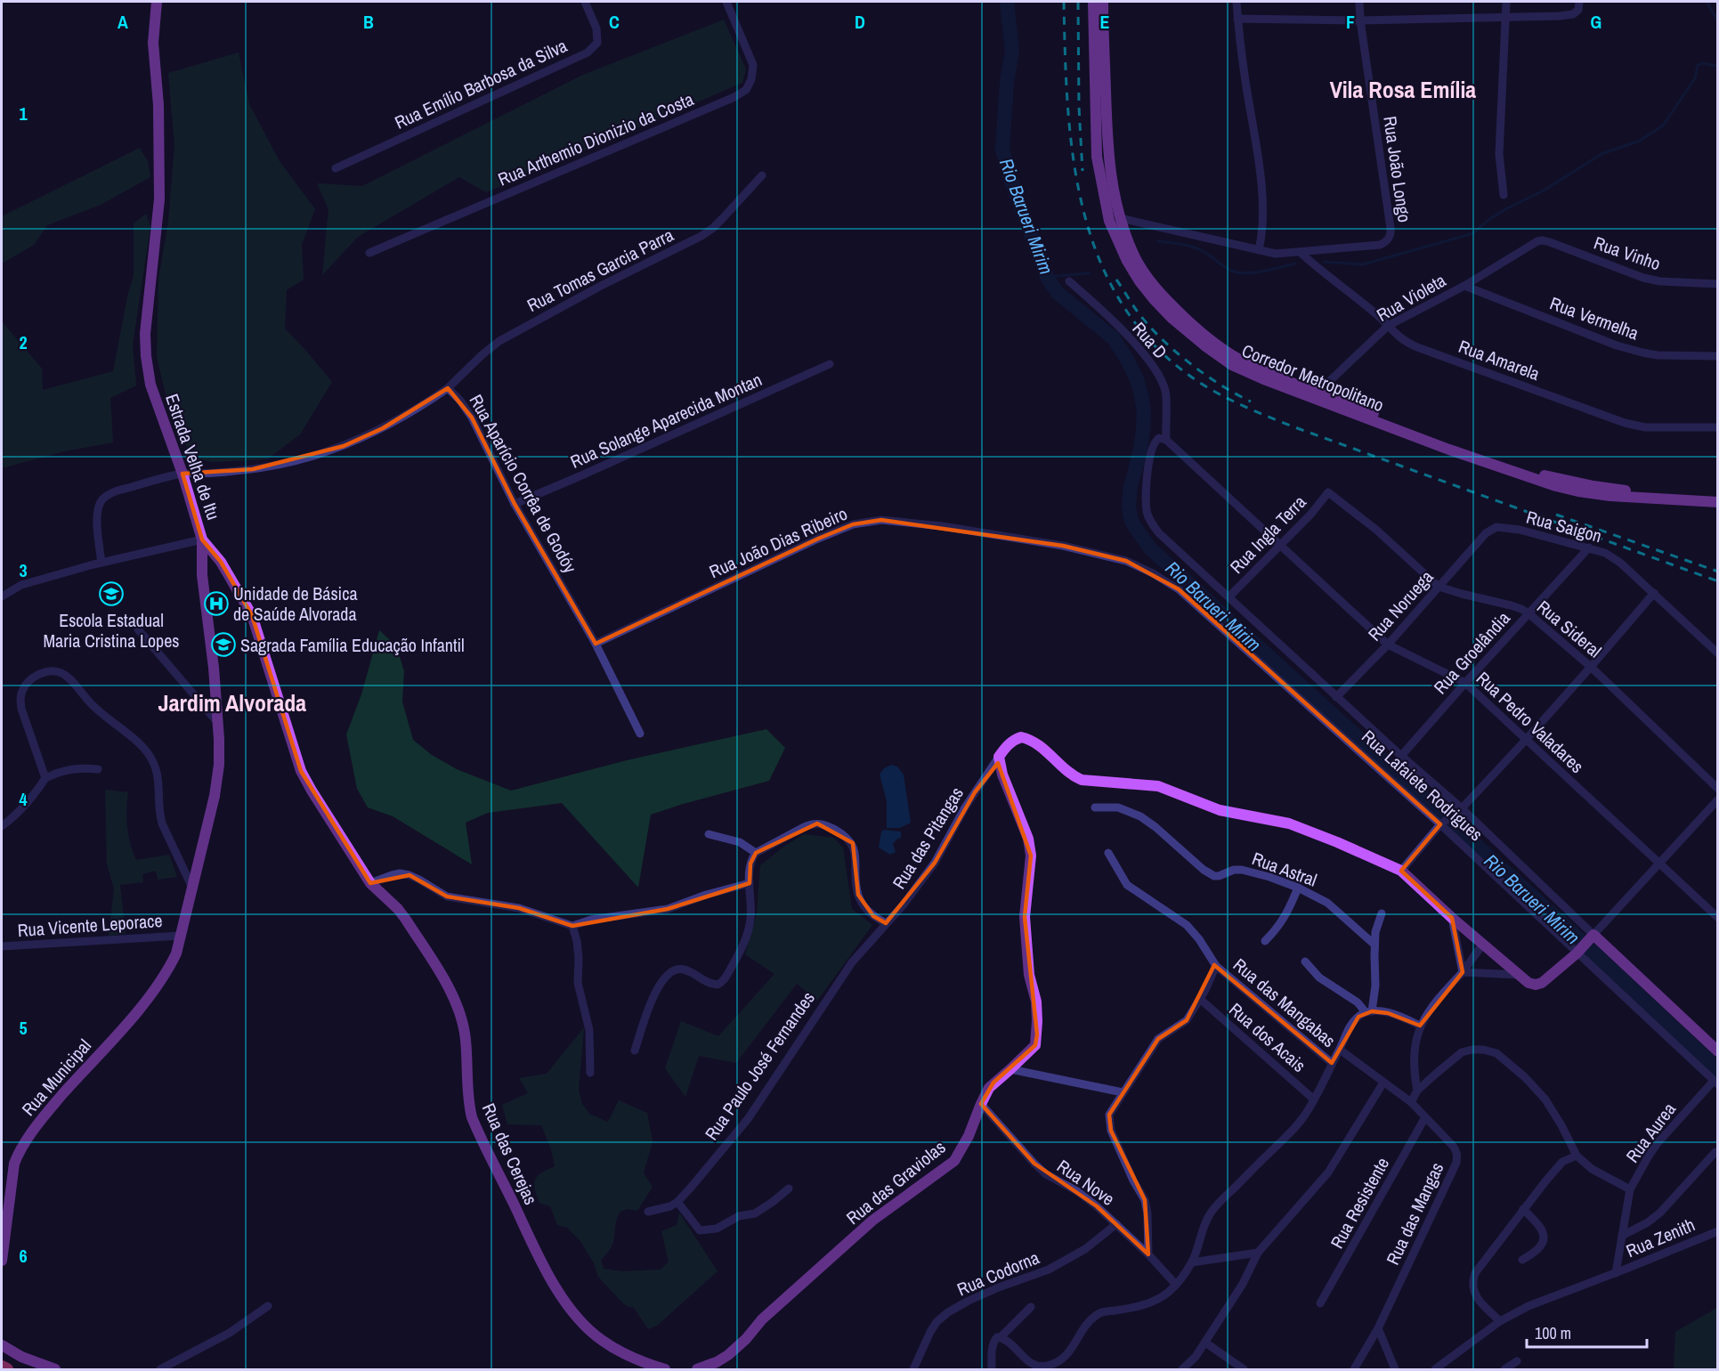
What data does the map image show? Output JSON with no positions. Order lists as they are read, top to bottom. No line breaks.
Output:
{"streets":{"main road":["Corredor Metropolitano","Estrada Velha de Itu","Rua Municipal","Rua das Cerejas","Rua das Graviolas"],"street":["Rua Emílio Barbosa da Silva","Rua Arthemio Dionizio da Costa","Rua João Longo","Rua Vinho","Rua Tomas Garcia Parra","Rua Violeta","Rua Vermelha","Rua D","Rua Amarela","Rua Solange Aparecida Montan","Rua Aparício Corrêa de Godóy","Rua Saigon","Rua Ingla Terra","Rua João Dias Ribeiro","Rua Noruega","Rua Sideral","Rua Groelândia","Rua Pedro Valadares","Rua Lafaiete Rodrigues","Rua das Pitangas","Rua Astral","Rua Vicente Leporace","Rua das Mangabas","Rua dos Acais","Rua Paulo José Fernandes","Rua Aurea","Rua Nove","Rua Resistente","Rua das Mangas","Rua Zenith","Rua Codorna"]},"crossings":[["Rua João Longo","Rua Amarela"],["Rua Vinho","Rua Violeta"],["Rua Tomas Garcia Parra","Rua Aparício Corrêa de Godóy"],["Rua Violeta","Rua Vermelha"],["Rua Violeta","Rua Amarela"],["Rua D","Rua Pedro Valadares"],["Rua D","Rua Lafaiete Rodrigues"],["Rua Solange Aparecida Montan","Rua Aparício Corrêa de Godóy"],["Estrada Velha de Itu","Rua Aparício Corrêa de Godóy"],["Estrada Velha de Itu","Rua Municipal"],["Estrada Velha de Itu","Rua das Cerejas"],["Rua Aparício Corrêa de Godóy","Rua João Dias Ribeiro"],["Rua Saigon","Rua Noruega"],["Rua Saigon","Rua Groelândia"],["Rua Ingla Terra","Rua Sideral"],["Rua Ingla Terra","Rua Pedro Valadares"],["Rua Ingla Terra","Rua Lafaiete Rodrigues"],["Rua João Dias Ribeiro","Rua Lafaiete Rodrigues"],["Rua Noruega","Rua Sideral"],["Rua Noruega","Rua Pedro Valadares"],["Rua Noruega","Rua Lafaiete Rodrigues"],["Rua Sideral","Rua Groelândia"],["Rua Groelândia","Rua Pedro Valadares"],["Rua Groelândia","Rua Lafaiete Rodrigues"],["Rua Pedro Valadares","Rua Lafaiete Rodrigues"],["Rua Lafaiete Rodrigues","Rua Aurea"],["Rua das Pitangas","Rua Paulo José Fernandes"],["Rua das Pitangas","Rua das Graviolas"],["Rua Vicente Leporace","Rua Municipal"],["Rua das Mangabas","Rua dos Acais"],["Rua das Mangabas","Rua Nove"],["Rua Aurea","Rua Zenith"],["Rua das Graviolas","Rua Nove"],["Rua Nove","Rua Codorna"],["Rua Resistente","Rua das Mangas"]],"districts":["Vila Rosa Emília","Jardim Alvorada"],"water":["Rio Barueri Mirim"],"places":{"school or university":["Escola Estadual Maria Cristina Lopes","Sagrada Família Educação Infantil"],"hospital":["Unidade de Básica de Saúde Alvorada"]},"scale_bar":"100 m","grid":{"columns":["A","B","C","D","E","F","G"],"rows":["1","2","3","4","5","6"]}}
